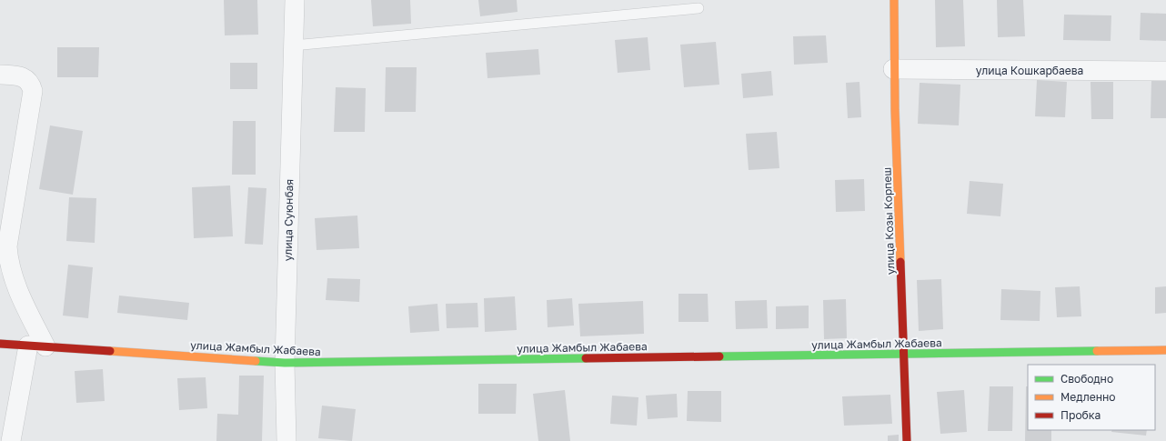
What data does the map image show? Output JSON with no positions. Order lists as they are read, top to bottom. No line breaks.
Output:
{"streets":{"street":["улица Кошкарбаева","улица Суюнбая","улица Козы Корпеш","улица Жамбыл Жабаева"]},"crossings":[["улица Кошкарбаева","улица Козы Корпеш"],["улица Суюнбая","улица Жамбыл Жабаева"],["улица Козы Корпеш","улица Жамбыл Жабаева"]],"legend":["Свободно","Медленно","Пробка"]}
